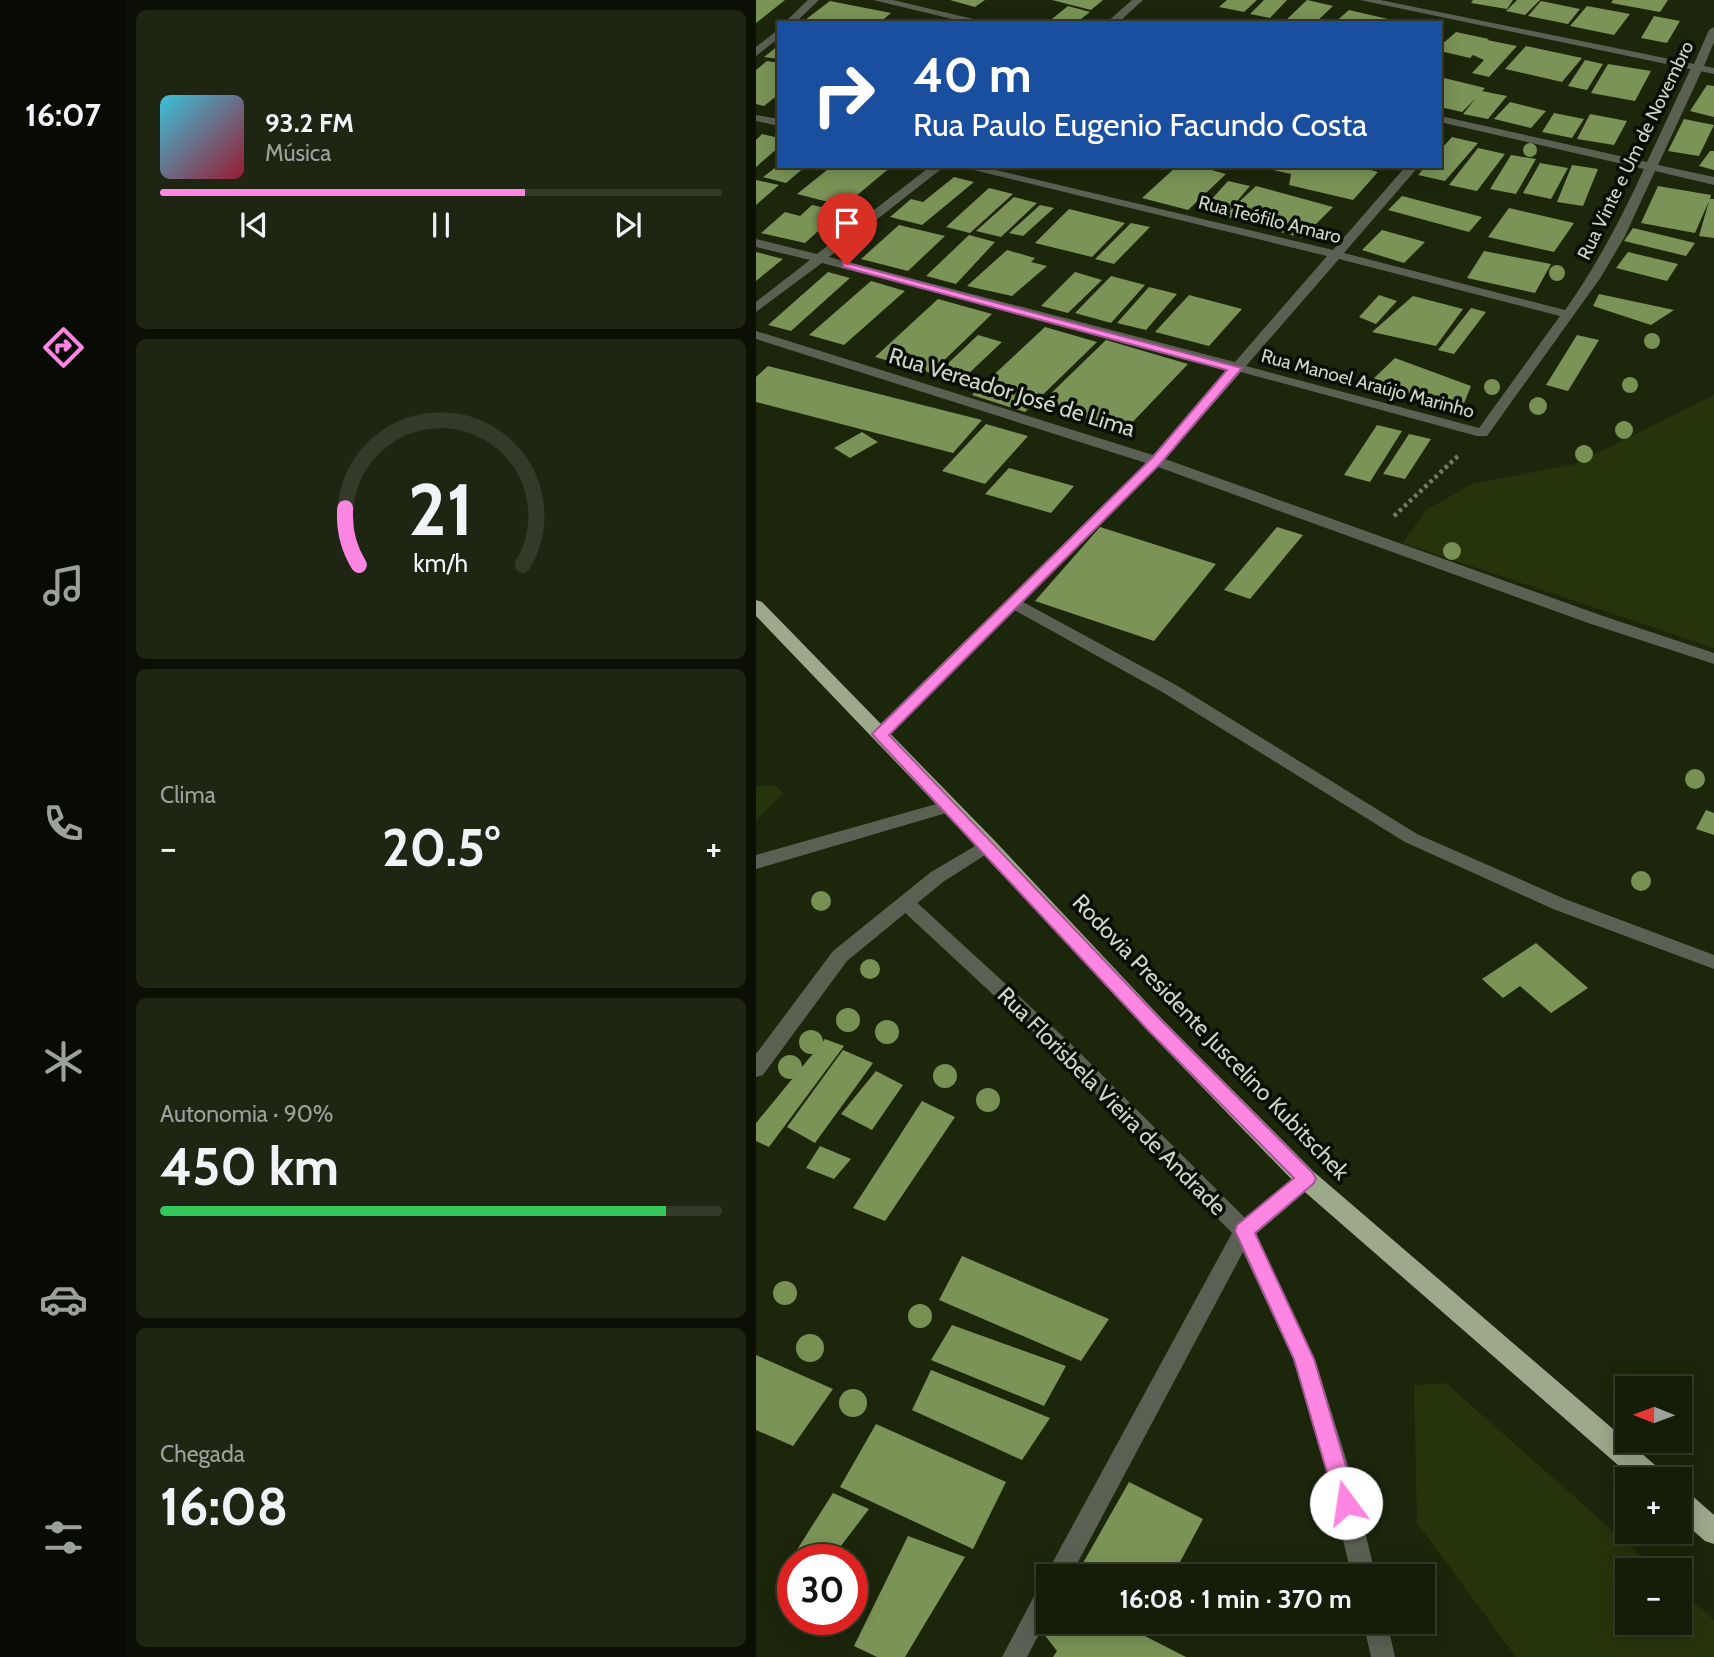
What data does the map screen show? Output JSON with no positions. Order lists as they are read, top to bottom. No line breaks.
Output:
{"streets":{"highway":["Rodovia Presidente Juscelino Kubitschek"],"street":["Rua Vinte e Um de Novembro","Rua Teófilo Amaro","Rua Manoel Araújo Marinho","Rua Vereador José de Lima","Rua Florisbela Vieira de Andrade"]},"crossings":[["Rua Vinte e Um de Novembro","Rua Teófilo Amaro"],["Rua Vinte e Um de Novembro","Rua Manoel Araújo Marinho"]],"north":"left","page":{"tabs":"16:07","turn":["40 m","Rua Paulo Eugenio Facundo Costa"],"song":["93.2 FM","Música"],"tile":["Clima",["Autonomia · 90%","450 km"],["Chegada","16:08"]],"heat":["−","20.5°","+"],"map_buttons":["+","−"],"limit":"30","trip":"16:08 · 1 min · 370 m","gauge":["21","km/h"]}}
